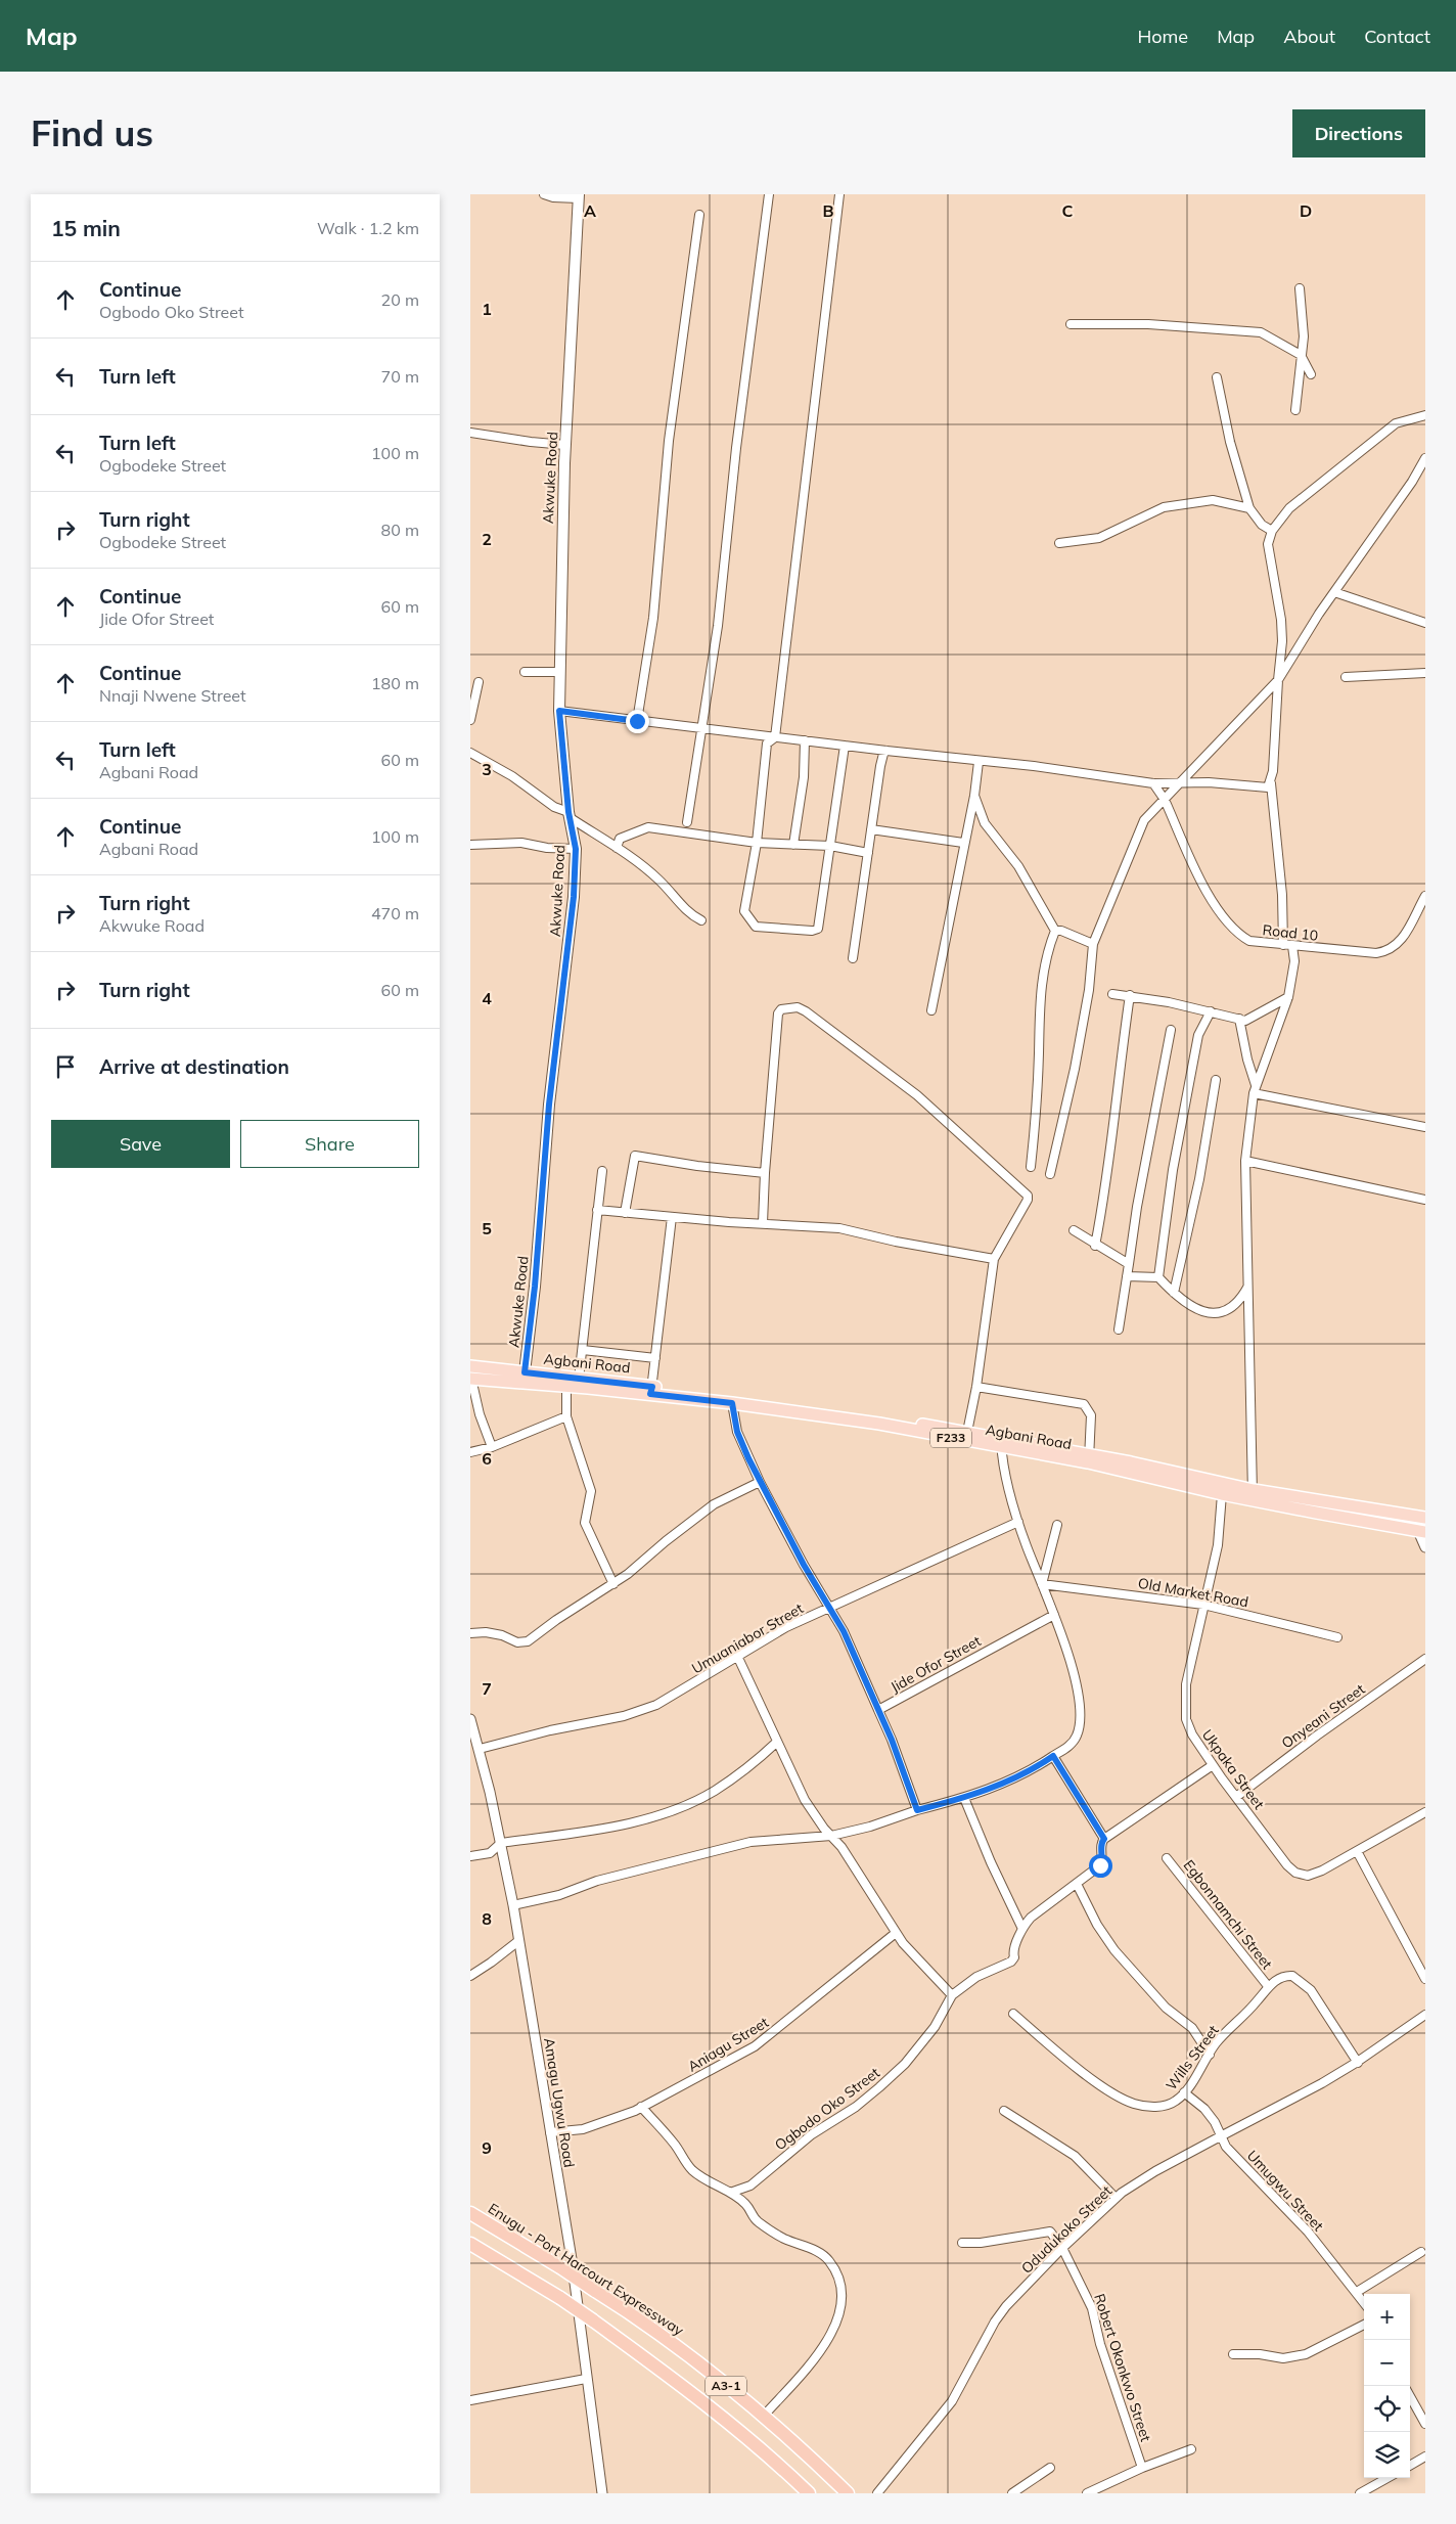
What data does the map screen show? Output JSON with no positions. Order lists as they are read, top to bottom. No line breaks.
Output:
{"streets":{"highway":["Enugu - Port Harcourt Expressway","A3-1"],"main road":["Akwuke Road","Agbani Road","F233"],"street":["Road 10","Old Market Road","Umuaniabor Street","Jide Ofor Street","Onyeani Street","Ukpaka Street","Egbonnamchi Street","Aniagu Street","Wills Street","Amagu Ugwu Road","Ogbodo Oko Street","Umugwu Street","Odudukoko Street","Robert Okonkwo Street"]},"crossings":[["Akwuke Road","Agbani Road"],["Agbani Road","Jide Ofor Street"],["Agbani Road","Ukpaka Street"],["Old Market Road","Ukpaka Street"],["Umuaniabor Street","Jide Ofor Street"],["Umuaniabor Street","Amagu Ugwu Road"],["Onyeani Street","Ukpaka Street"],["Egbonnamchi Street","Wills Street"],["Aniagu Street","Amagu Ugwu Road"],["Wills Street","Umugwu Street"],["Umugwu Street","Odudukoko Street"],["Odudukoko Street","Robert Okonkwo Street"]],"page":{"header":"Map","nav":["Home","Map","About","Contact"],"buttons":["Directions",["Save","Share"]],"title":"Find us","heading":["15 min","Walk · 1.2 km"],"list":[["Continue","Ogbodo Oko Street","20 m"],["Turn left","70 m"],["Turn left","Ogbodeke Street","100 m"],["Turn right","Ogbodeke Street","80 m"],["Continue","Jide Ofor Street","60 m"],["Continue","Nnaji Nwene Street","180 m"],["Turn left","Agbani Road","60 m"],["Continue","Agbani Road","100 m"],["Turn right","Akwuke Road","470 m"],["Turn right","60 m"],"Arrive at destination"],"map_buttons":["+","−"]},"grid":{"columns":["A","B","C","D"],"rows":["1","2","3","4","5","6","7","8","9"]}}
